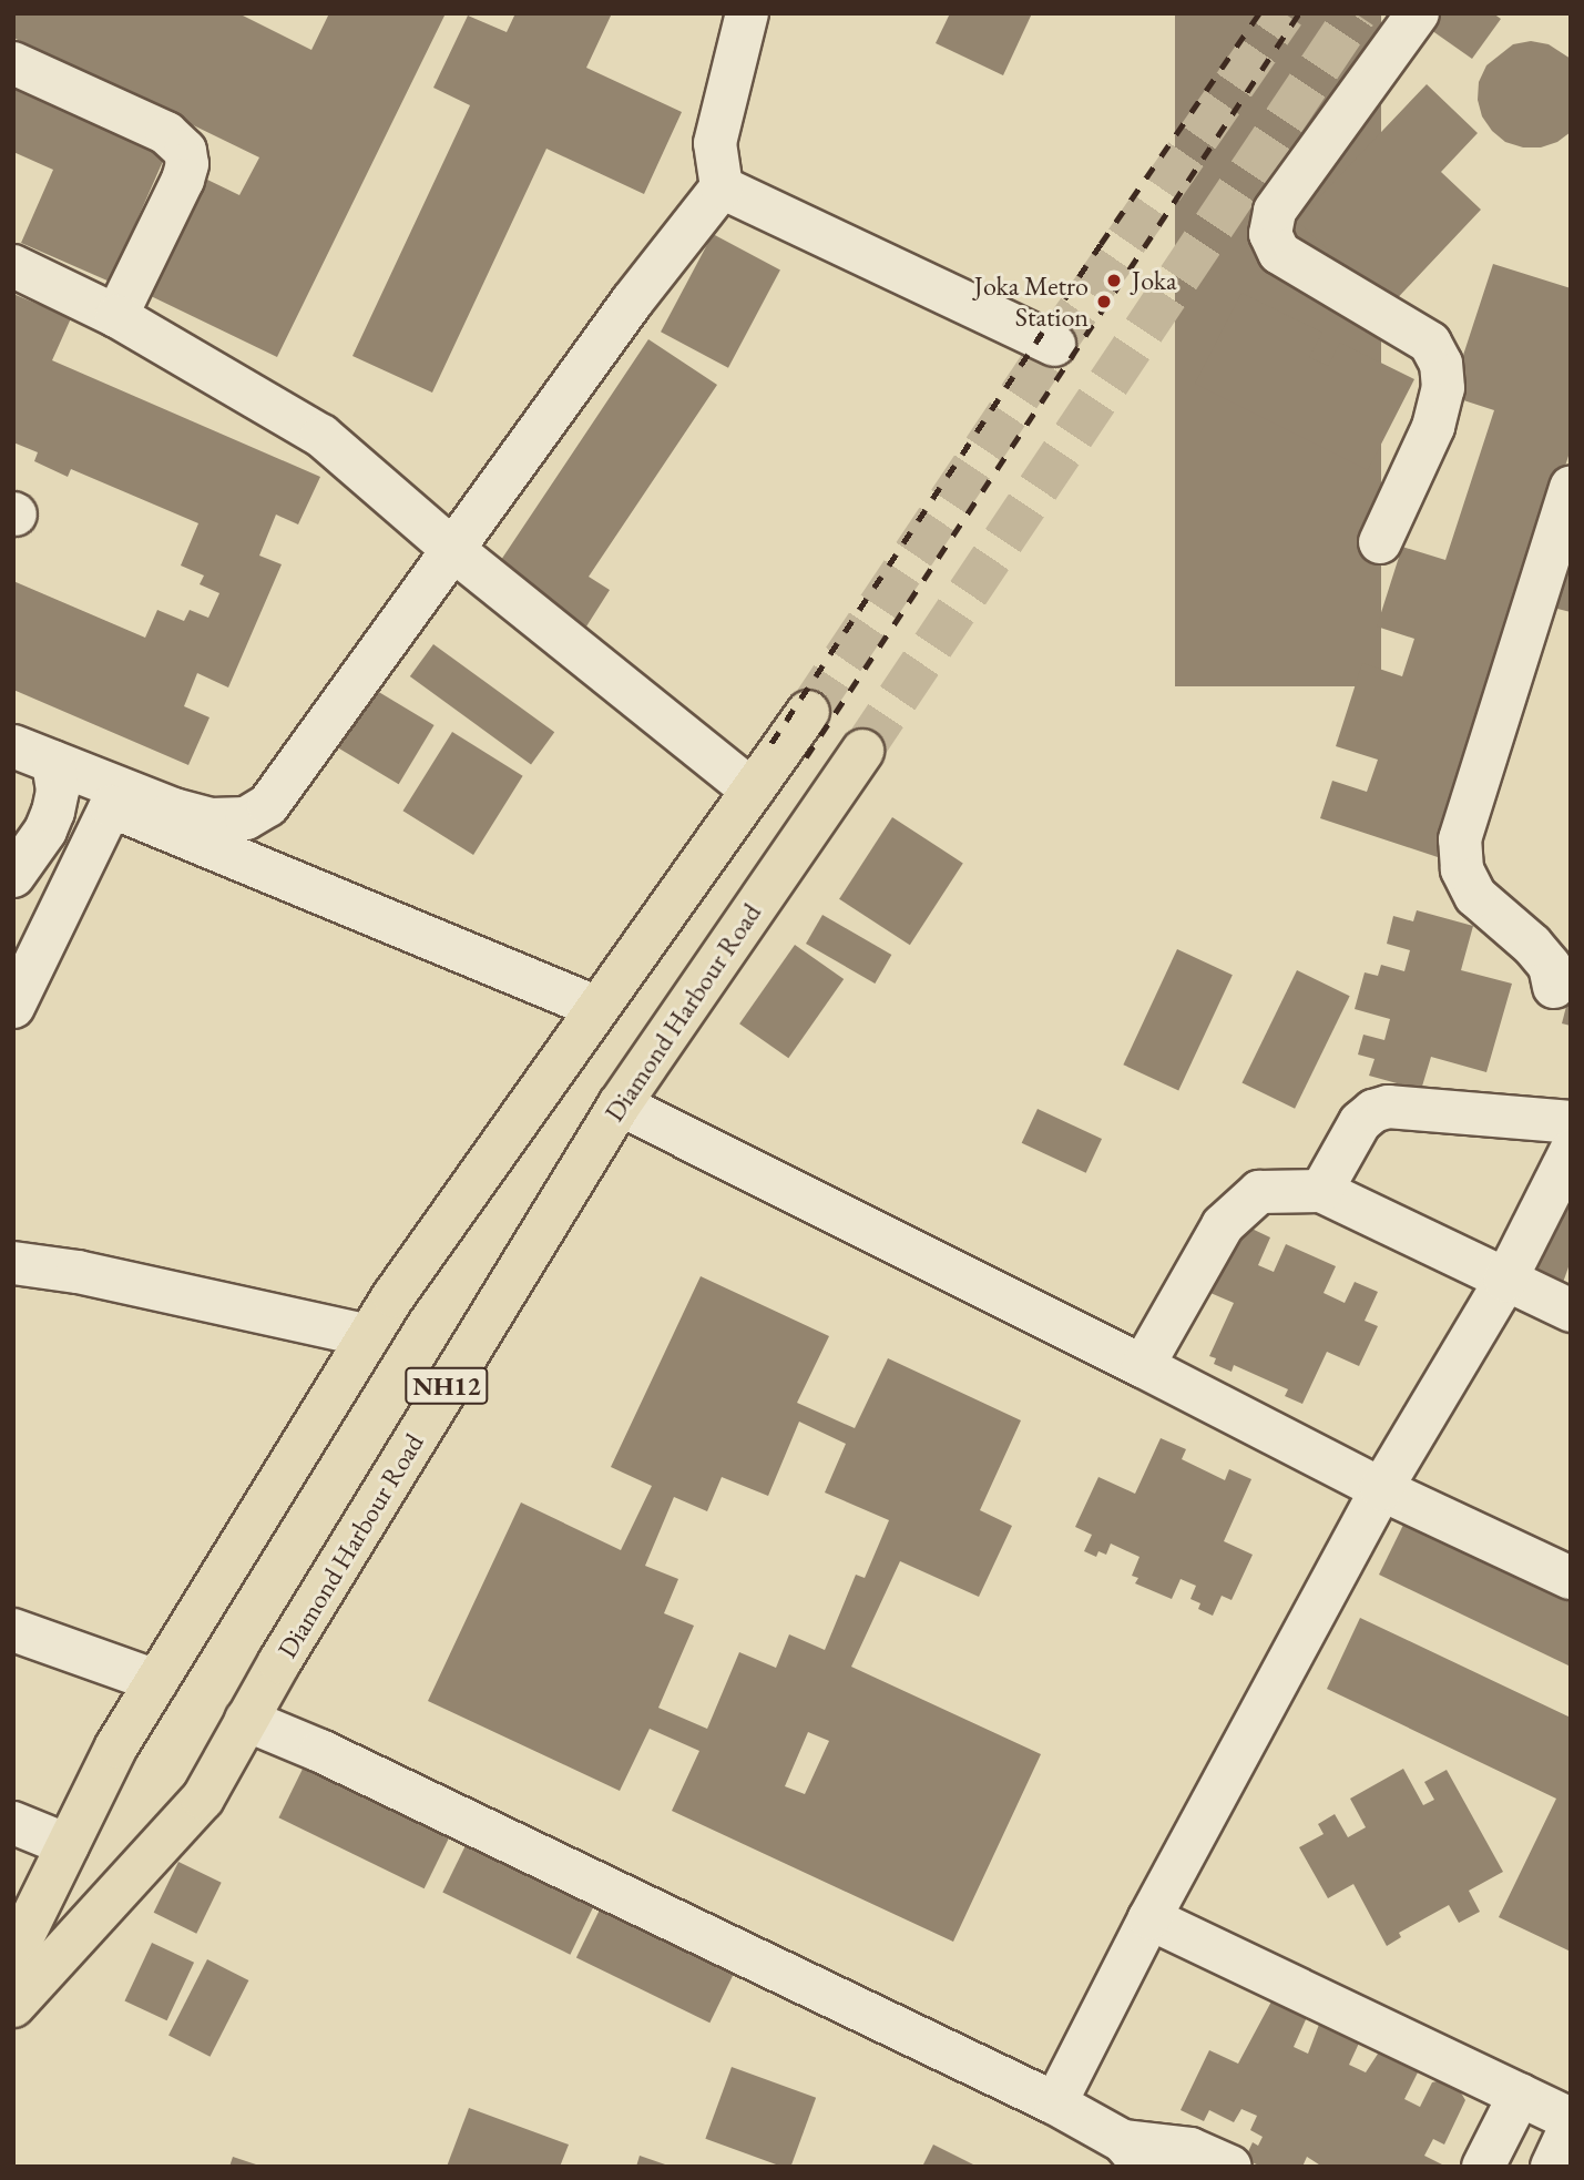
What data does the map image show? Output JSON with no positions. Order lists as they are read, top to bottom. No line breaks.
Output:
{"streets":{"highway":["Diamond Harbour Road","NH12"]},"places":["Joka","Joka Metro Station"]}
